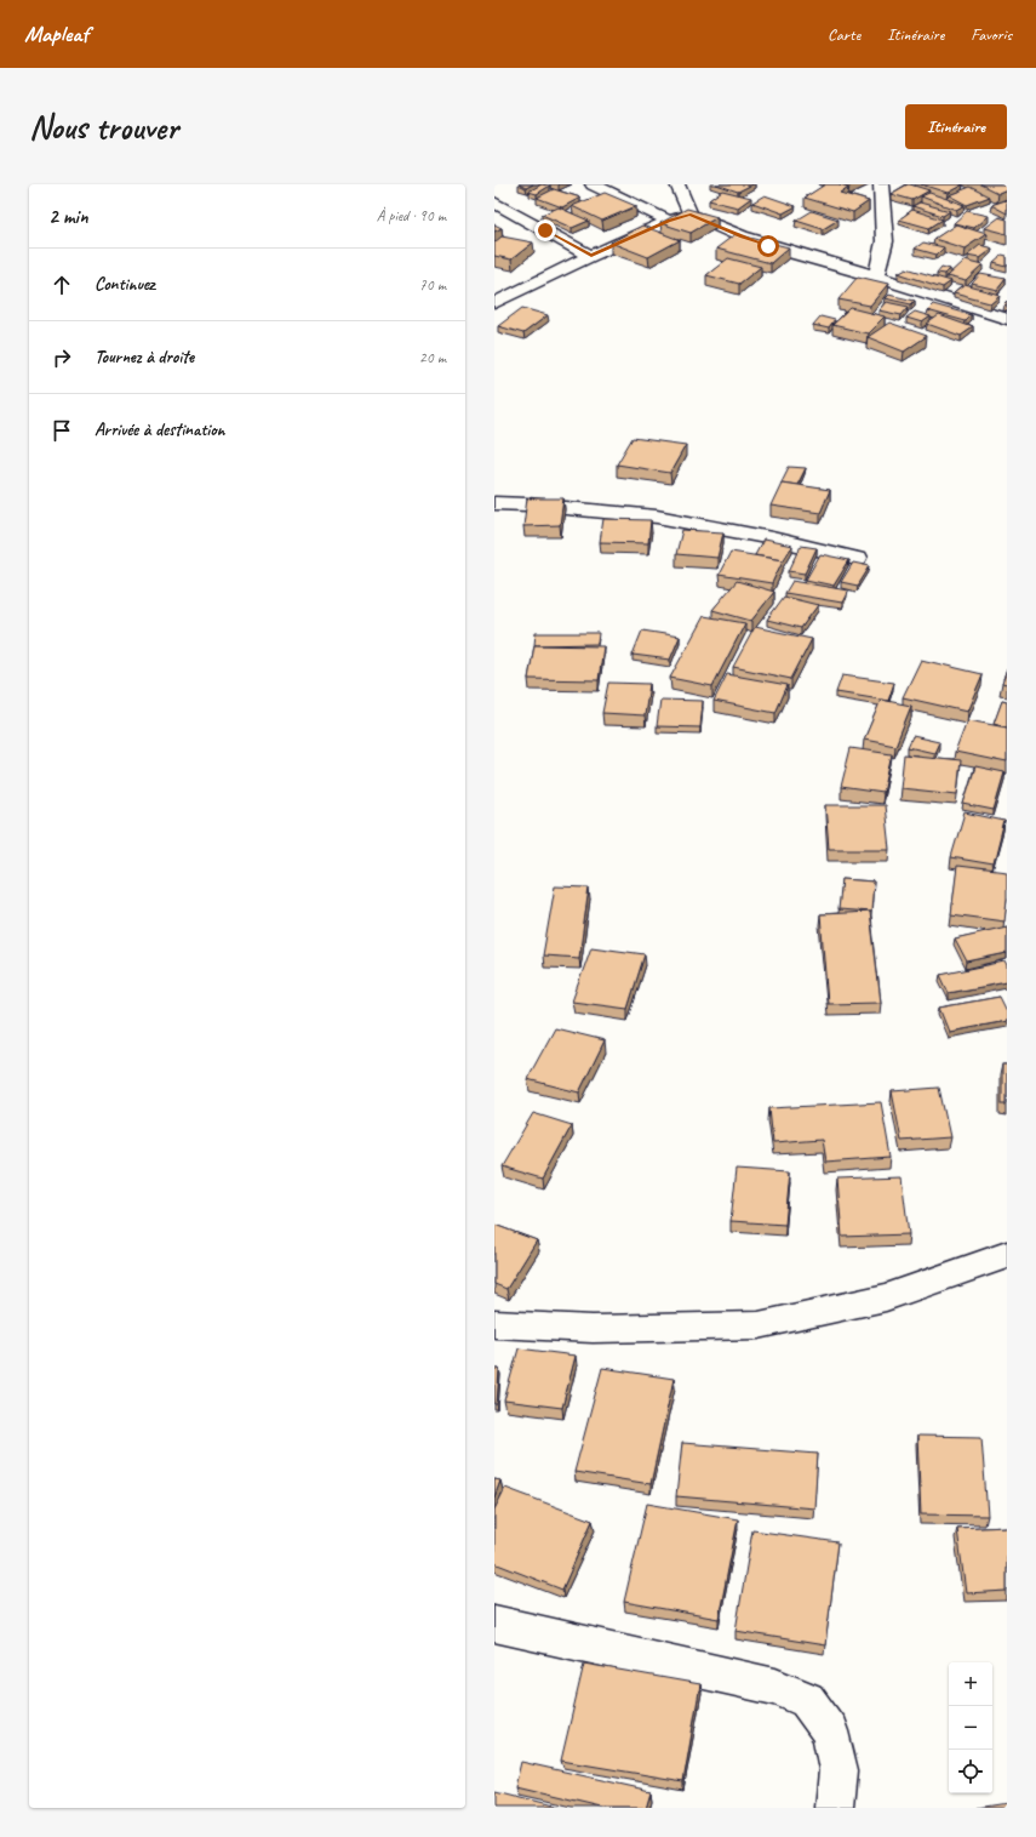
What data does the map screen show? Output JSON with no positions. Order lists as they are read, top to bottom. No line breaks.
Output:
{"page":{"header":"Mapleaf","nav":["Carte","Itinéraire","Favoris"],"buttons":"Itinéraire","title":"Nous trouver","heading":["2 min","À pied · 90 m"],"list":[["Continuez","70 m"],["Tournez à droite","20 m"],"Arrivée à destination"],"map_buttons":["+","−"]}}
